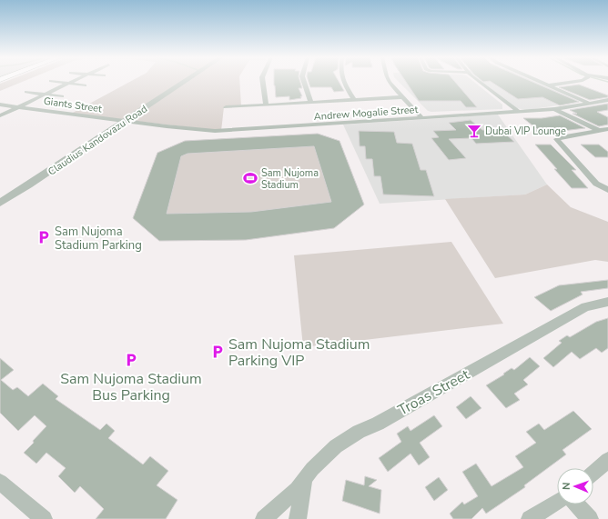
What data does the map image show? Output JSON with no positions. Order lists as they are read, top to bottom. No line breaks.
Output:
{"streets":{"street":["Giants Street","Andrew Mogalie Street","Claudius Kandovazu Road","Troas Street"]},"crossings":[["Giants Street","Andrew Mogalie Street"],["Giants Street","Claudius Kandovazu Road"],["Andrew Mogalie Street","Claudius Kandovazu Road"]],"places":{"bar":["Dubai VIP Lounge"],"sports":["Sam Nujoma Stadium"],"parking":["Sam Nujoma Stadium Parking","Sam Nujoma Stadium Parking VIP","Sam Nujoma Stadium Bus Parking"]},"north":"left"}
